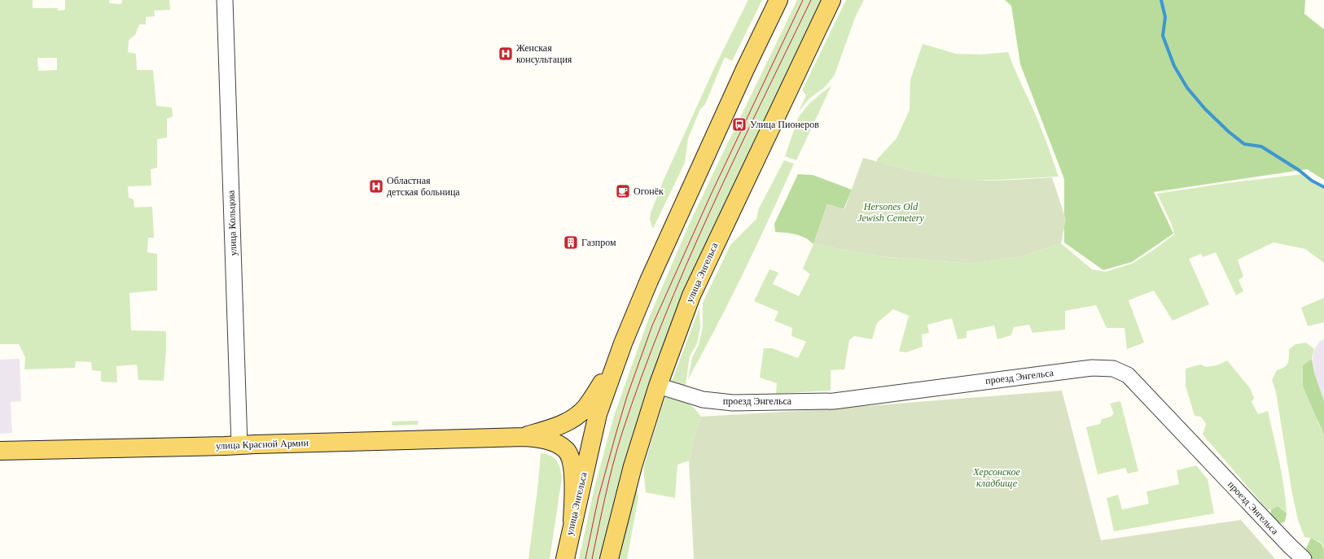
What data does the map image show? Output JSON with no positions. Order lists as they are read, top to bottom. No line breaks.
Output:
{"streets":{"main road":["улица Энгельса","улица Красной Армии"],"street":["улица Кольцова","проезд Энгельса"]},"crossings":[["улица Кольцова","улица Красной Армии"],["улица Энгельса","проезд Энгельса"]],"parks":["Hersones Old Jewish Cemetery","Херсонское кладбище"],"places":{"hospital":["Женская консультация","Областная детская больница"],"bus stop":["Улица Пионеров"],"cafe":["Огонёк"],"building":["Газпром"]}}
